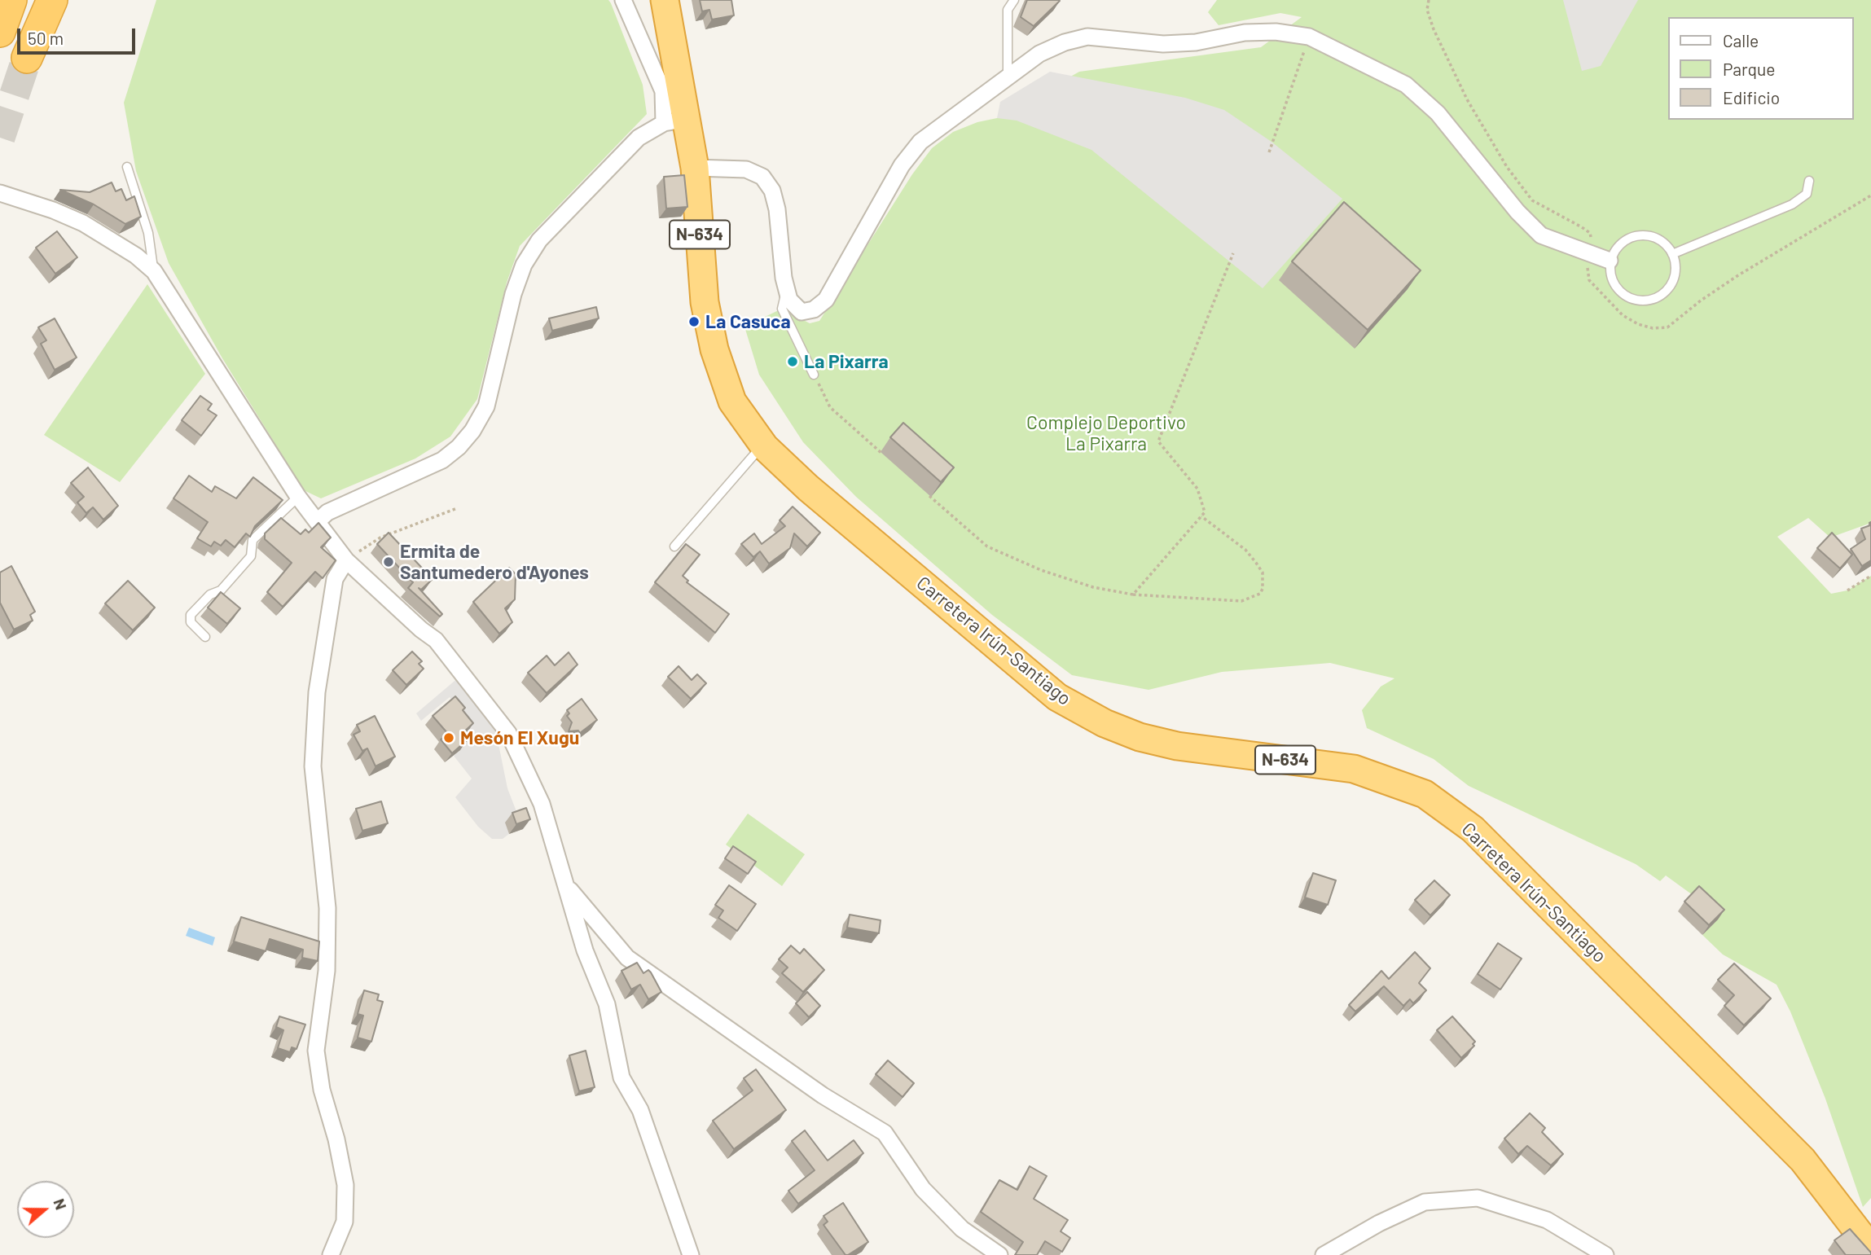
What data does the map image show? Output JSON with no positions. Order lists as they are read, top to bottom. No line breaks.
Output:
{"streets":{"highway":["N-634","Carretera Irún-Santiago"]},"parks":["Complejo Deportivo La Pixarra"],"places":["La Casuca","La Pixarra","Ermita de Santumedero d'Ayones","Mesón El Xugu"],"legend":["Calle","Parque","Edificio"],"scale_bar":"50 m","north":"right"}
